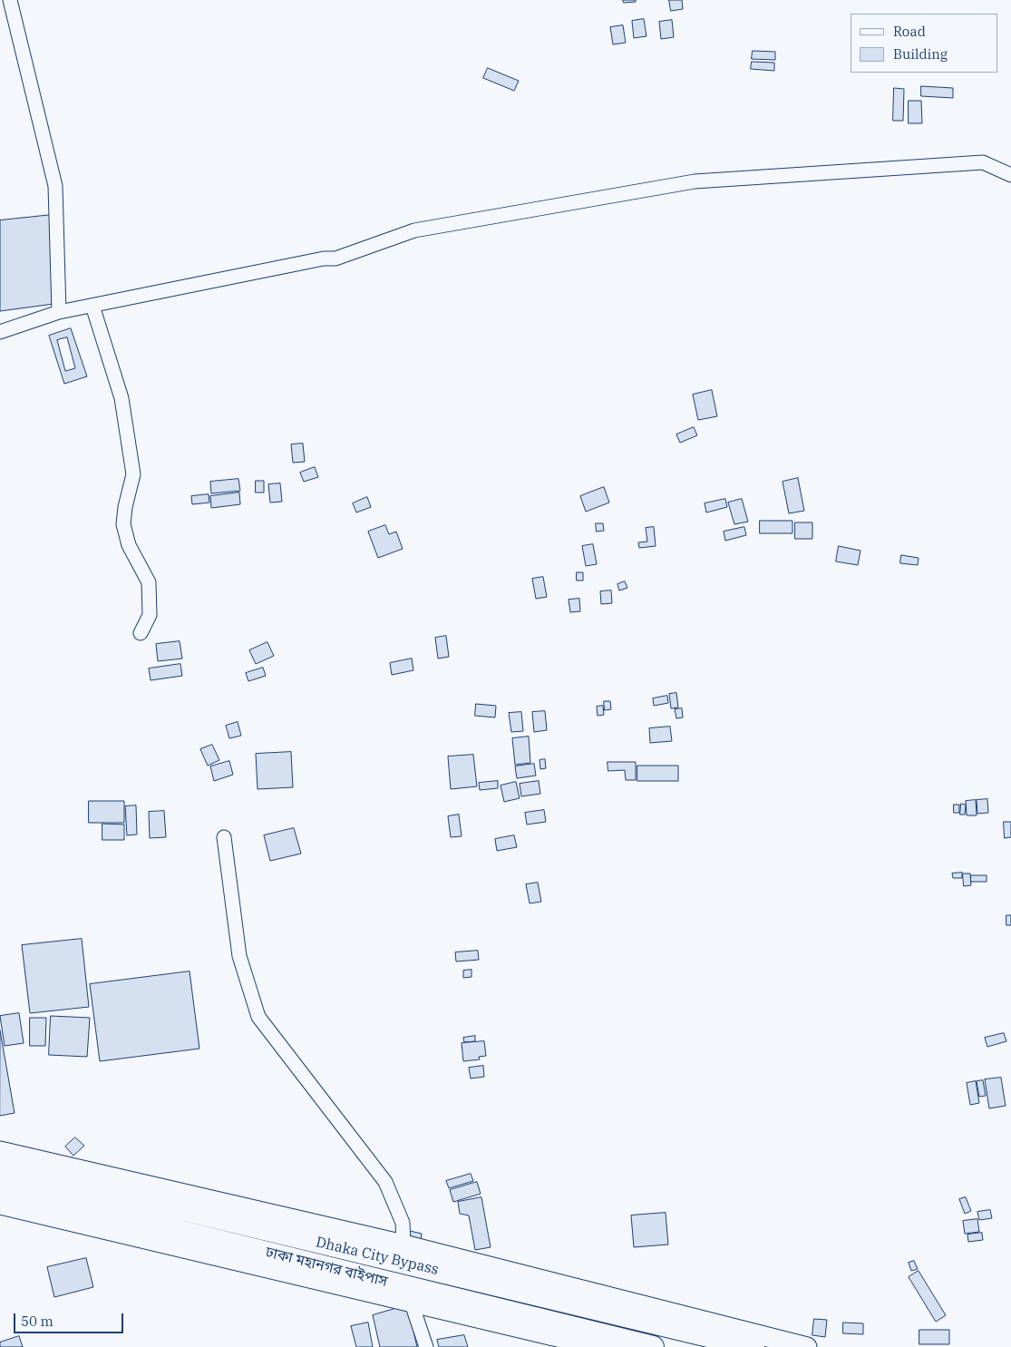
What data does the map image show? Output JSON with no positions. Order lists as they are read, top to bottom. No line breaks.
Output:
{"streets":{"highway":["Dhaka City Bypass","ঢাকা মহানগর বাইপাস"]},"legend":["Road","Building"],"scale_bar":"50 m"}
